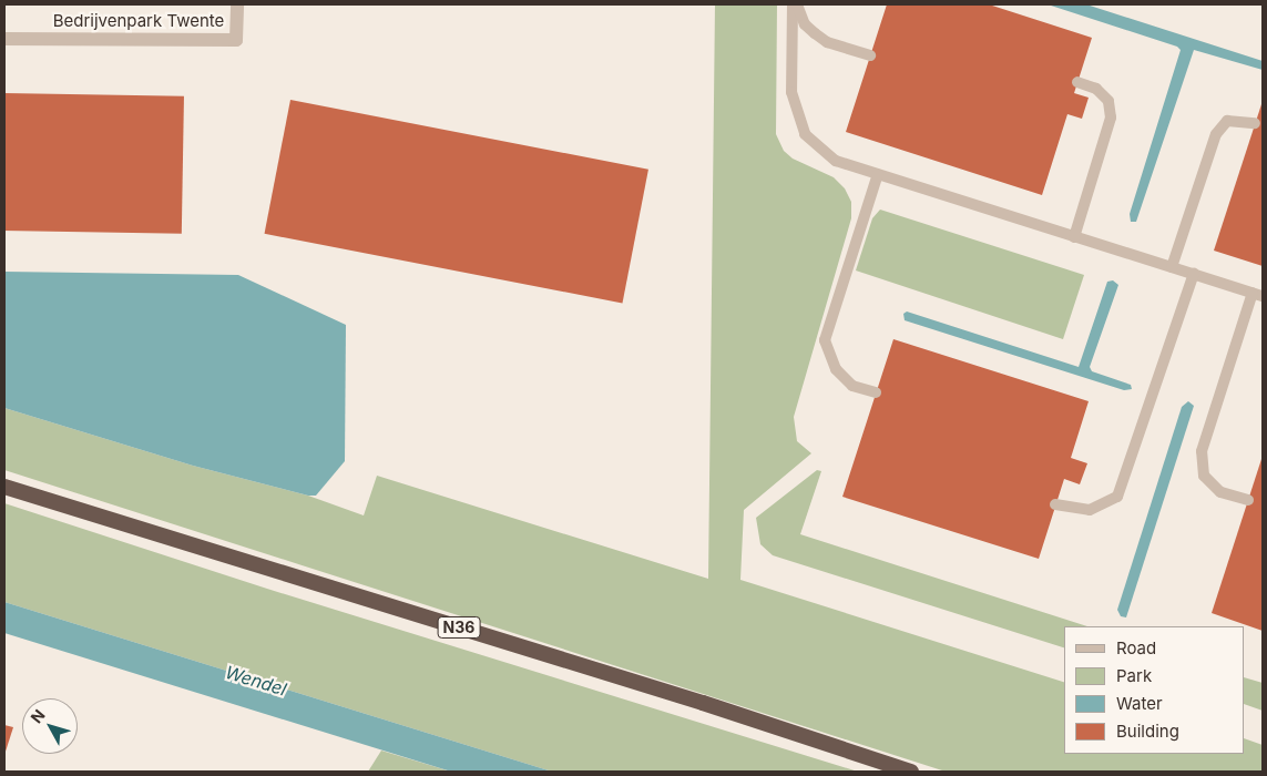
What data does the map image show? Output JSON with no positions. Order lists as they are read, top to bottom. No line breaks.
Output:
{"streets":{"highway":["N36"],"street":["Bedrijvenpark Twente"]},"water":["Wendel"],"legend":["Road","Park","Water","Building"],"north":"top left"}
